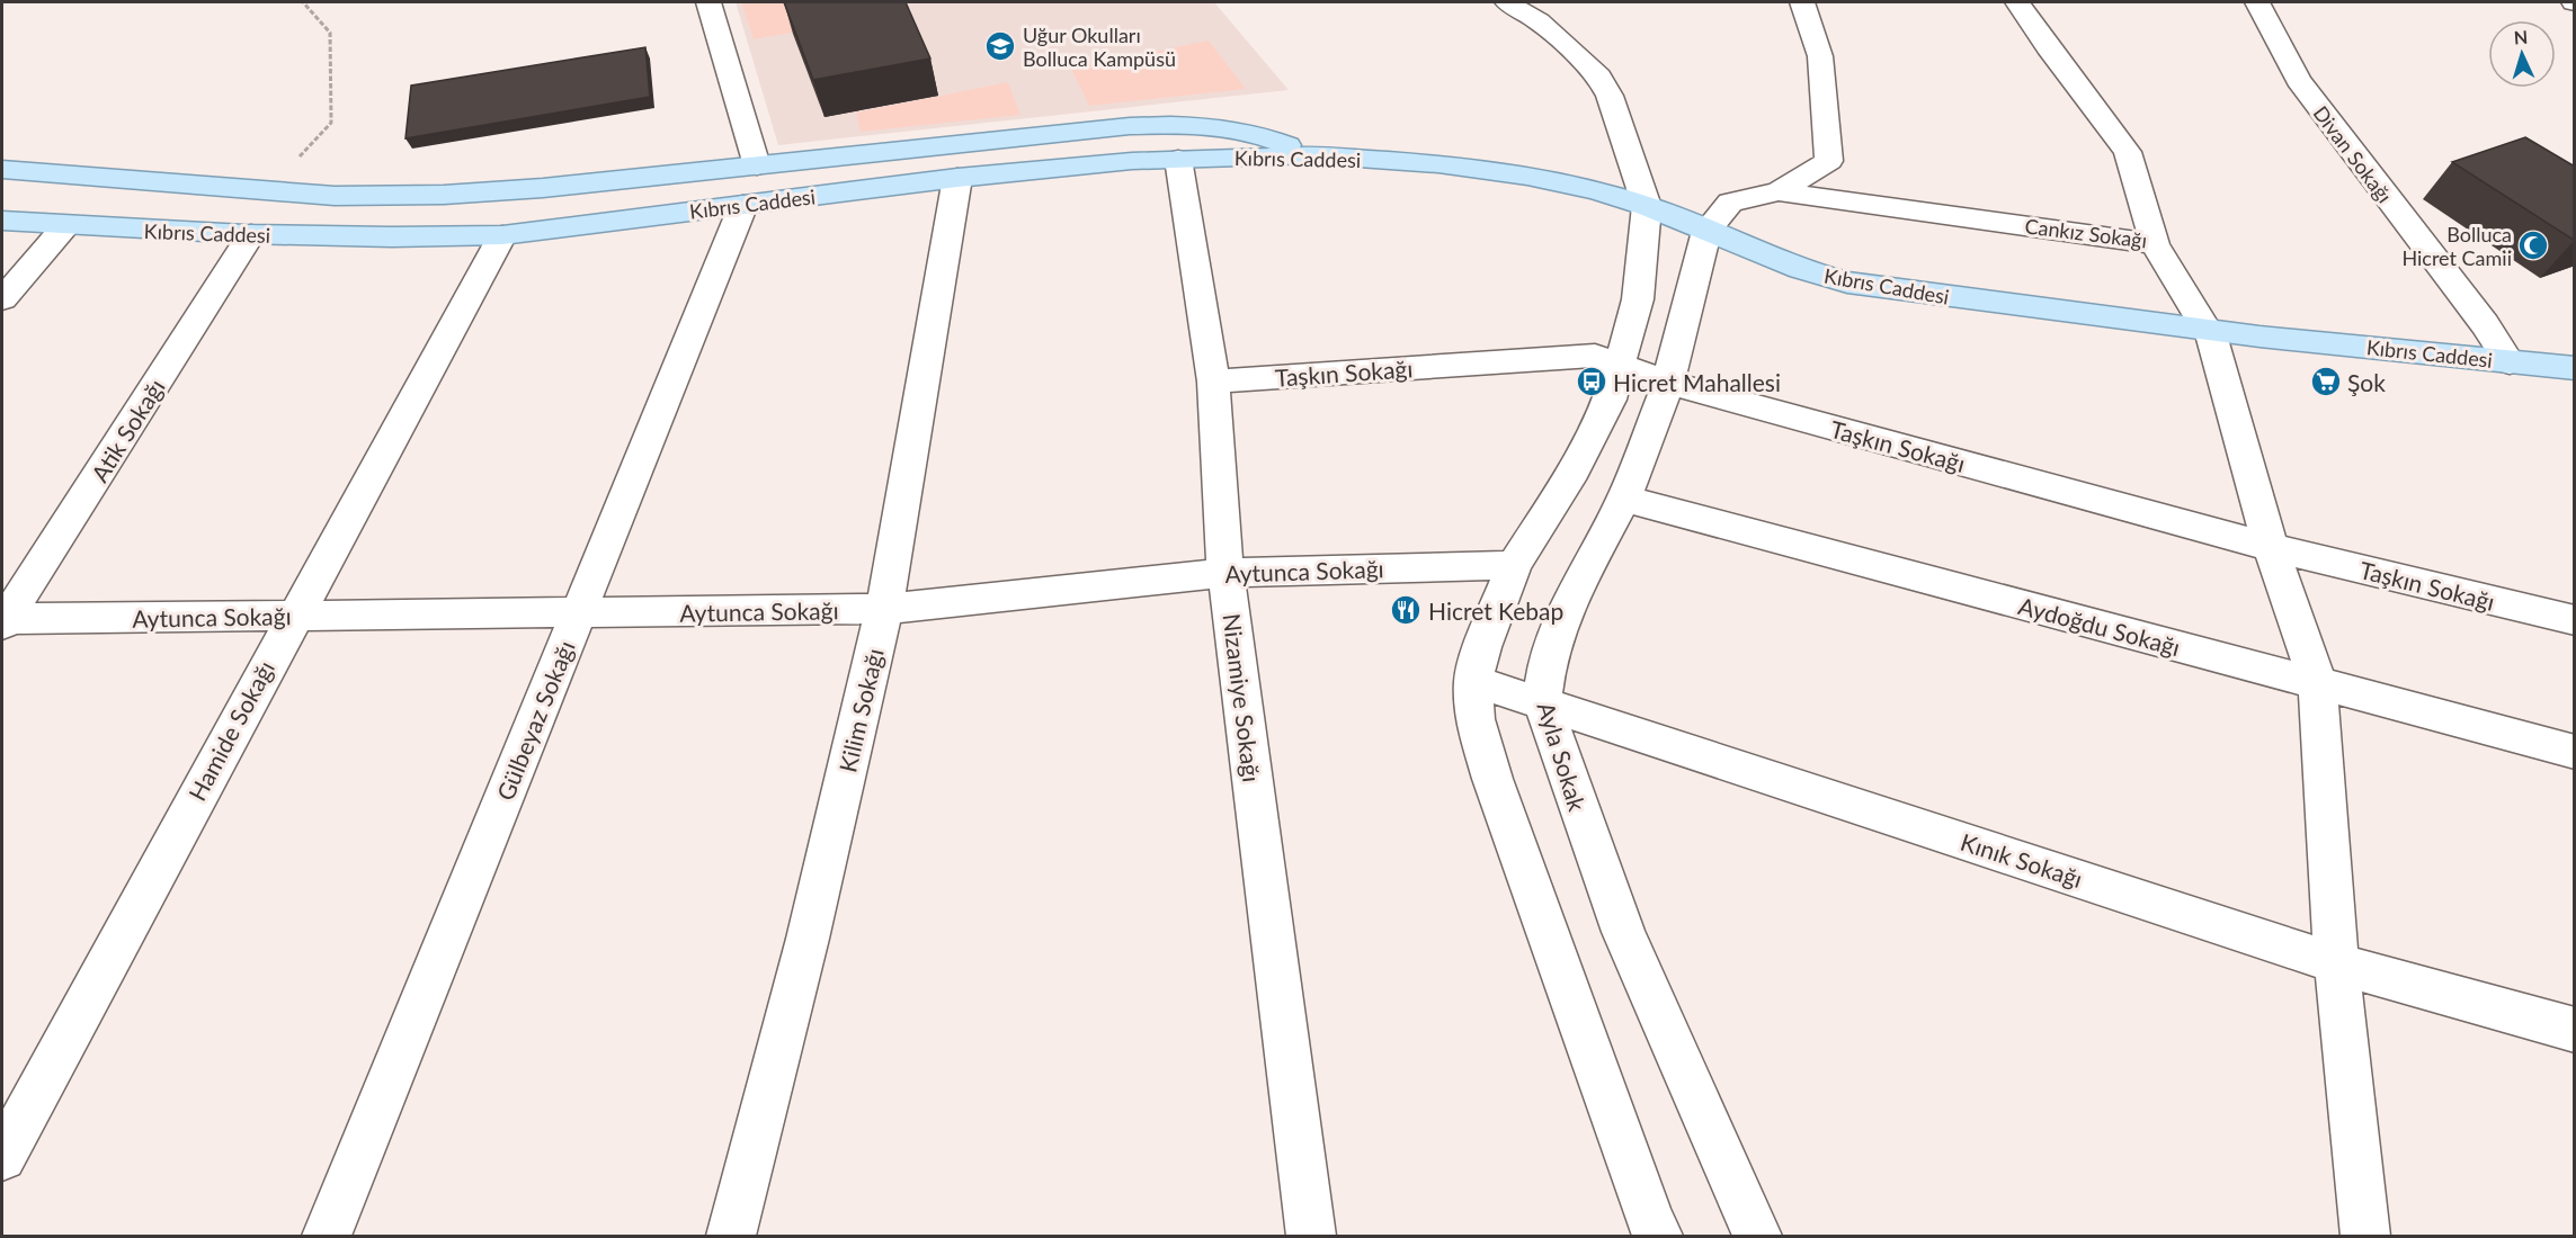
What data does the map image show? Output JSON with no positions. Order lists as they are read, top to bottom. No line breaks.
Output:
{"streets":{"main road":["Kıbrıs Caddesi"],"street":["Divan Sokağı","Cankız Sokağı","Taşkın Sokağı","Atik Sokağı","Aytunca Sokağı","Aydoğdu Sokağı","Nizamiye Sokağı","Kilim Sokağı","Gülbeyaz Sokağı","Hamide Sokağı","Ayla Sokak","Kınık Sokağı"]},"crossings":[["Divan Sokağı","Kıbrıs Caddesi"],["Kıbrıs Caddesi","Atik Sokağı"],["Kıbrıs Caddesi","Nizamiye Sokağı"],["Kıbrıs Caddesi","Kilim Sokağı"],["Kıbrıs Caddesi","Gülbeyaz Sokağı"],["Kıbrıs Caddesi","Hamide Sokağı"],["Kıbrıs Caddesi","Ayla Sokak"],["Taşkın Sokağı","Nizamiye Sokağı"],["Taşkın Sokağı","Ayla Sokak"],["Atik Sokağı","Aytunca Sokağı"],["Aytunca Sokağı","Nizamiye Sokağı"],["Aytunca Sokağı","Kilim Sokağı"],["Aytunca Sokağı","Gülbeyaz Sokağı"],["Aytunca Sokağı","Hamide Sokağı"],["Aydoğdu Sokağı","Ayla Sokak"],["Ayla Sokak","Kınık Sokağı"]],"places":{"school or university":["Uğur Okulları Bolluca Kampüsü"],"mosque":["Bolluca Hicret Camii"],"bus stop":["Hicret Mahallesi"],"supermarket":["Şok"],"restaurant":["Hicret Kebap"]},"north":"top"}
